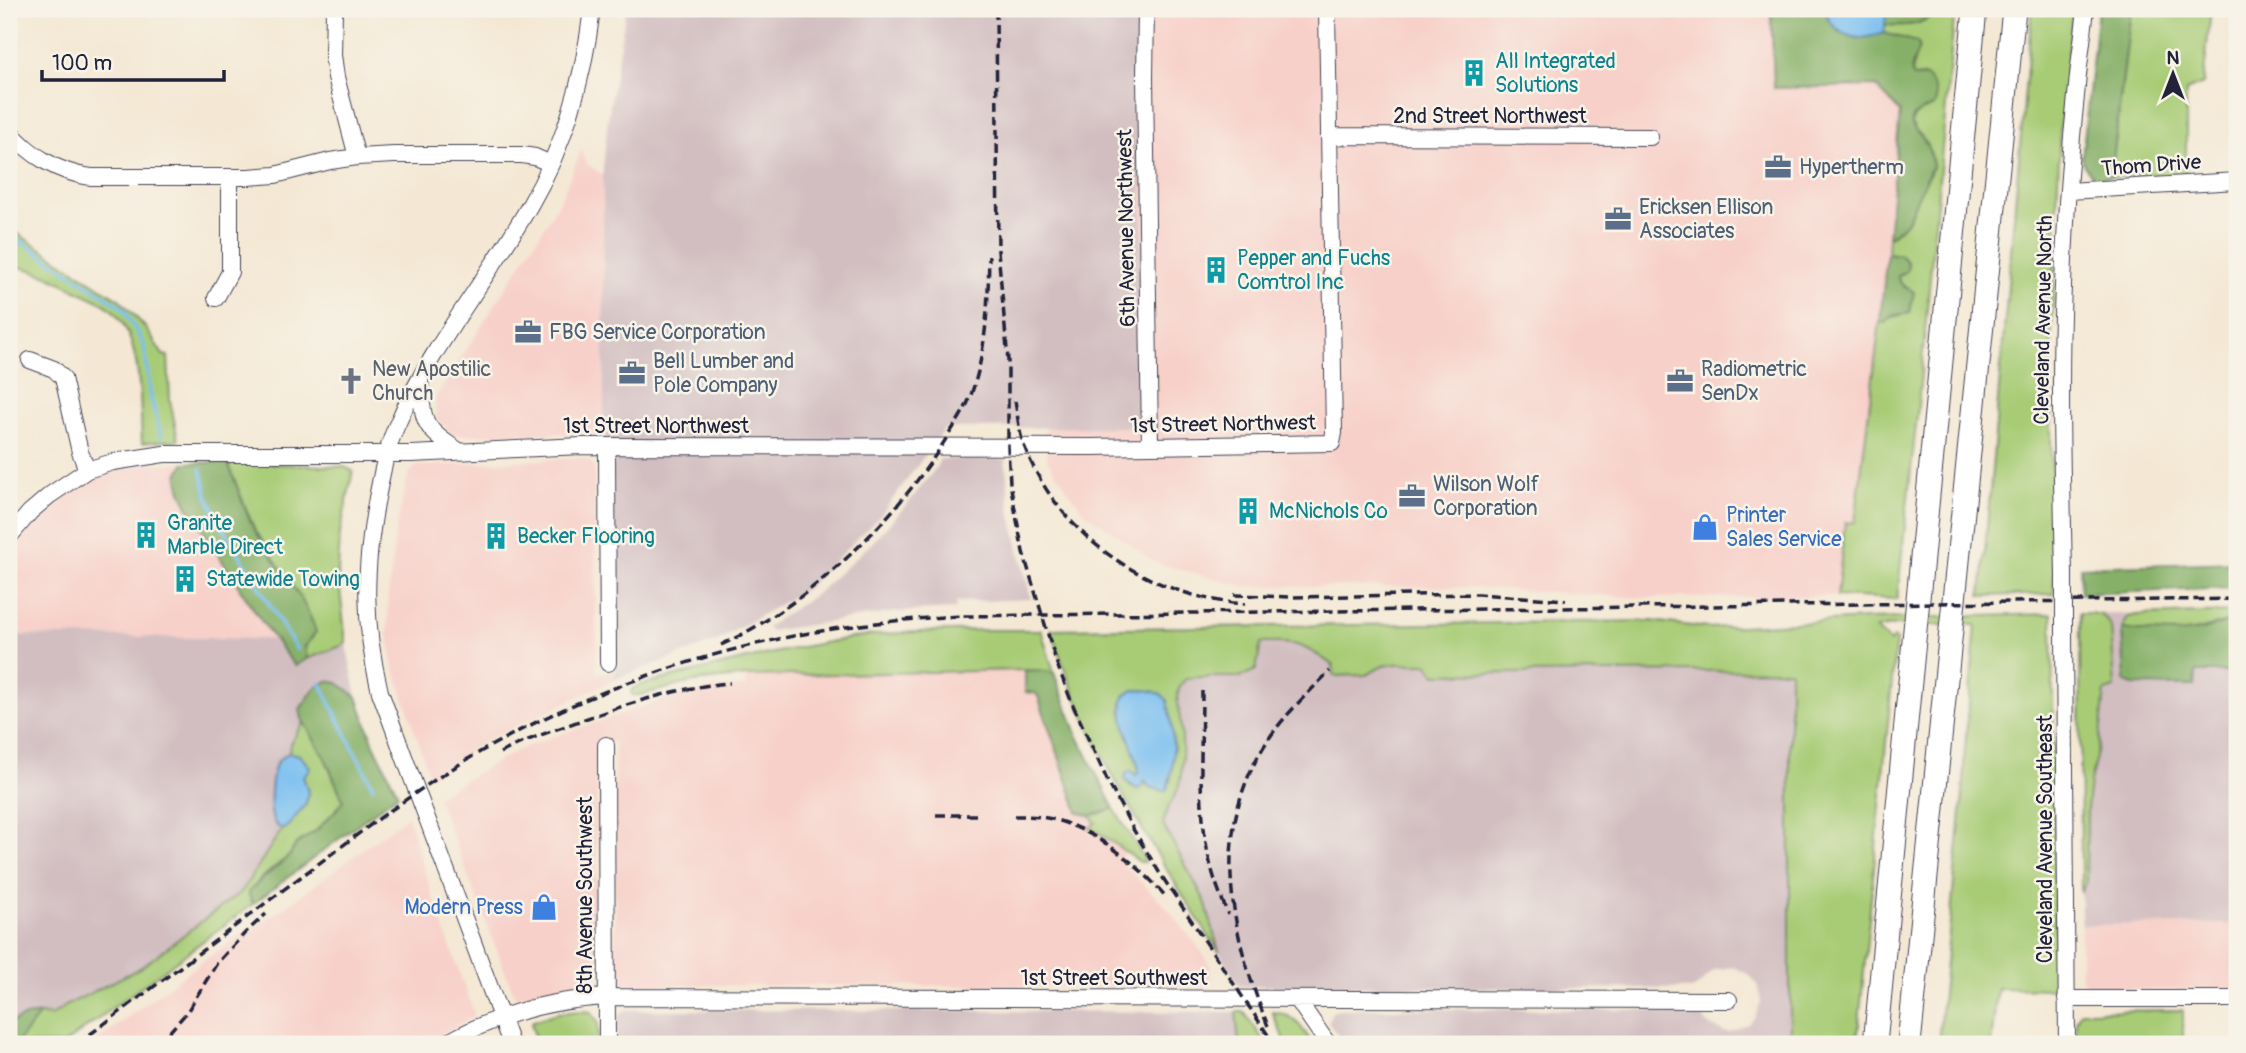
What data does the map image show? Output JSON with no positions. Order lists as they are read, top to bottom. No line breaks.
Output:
{"streets":{"street":["2nd Street Northwest","Thom Drive","6th Avenue Northwest","Cleveland Avenue North","1st Street Northwest","Cleveland Avenue Southeast","8th Avenue Southwest","1st Street Southwest"]},"crossings":[["2nd Street Northwest","1st Street Northwest"],["Thom Drive","Cleveland Avenue North"],["6th Avenue Northwest","1st Street Northwest"],["Cleveland Avenue North","Cleveland Avenue Southeast"],["8th Avenue Southwest","1st Street Southwest"]],"places":{"building":["All Integrated Solutions","Pepper and Fuchs Comtrol Inc","McNichols Co","Granite Marble Direct","Becker Flooring","Statewide Towing"],"office":["Hypertherm","Ericksen Ellison Associates","FBG Service Corporation","Bell Lumber and Pole Company","Radiometric SenDx","Wilson Wolf Corporation"],"church":["New Apostilic Church"],"shop":["Printer Sales Service","Modern Press"]},"scale_bar":"100 m","north":"top"}
